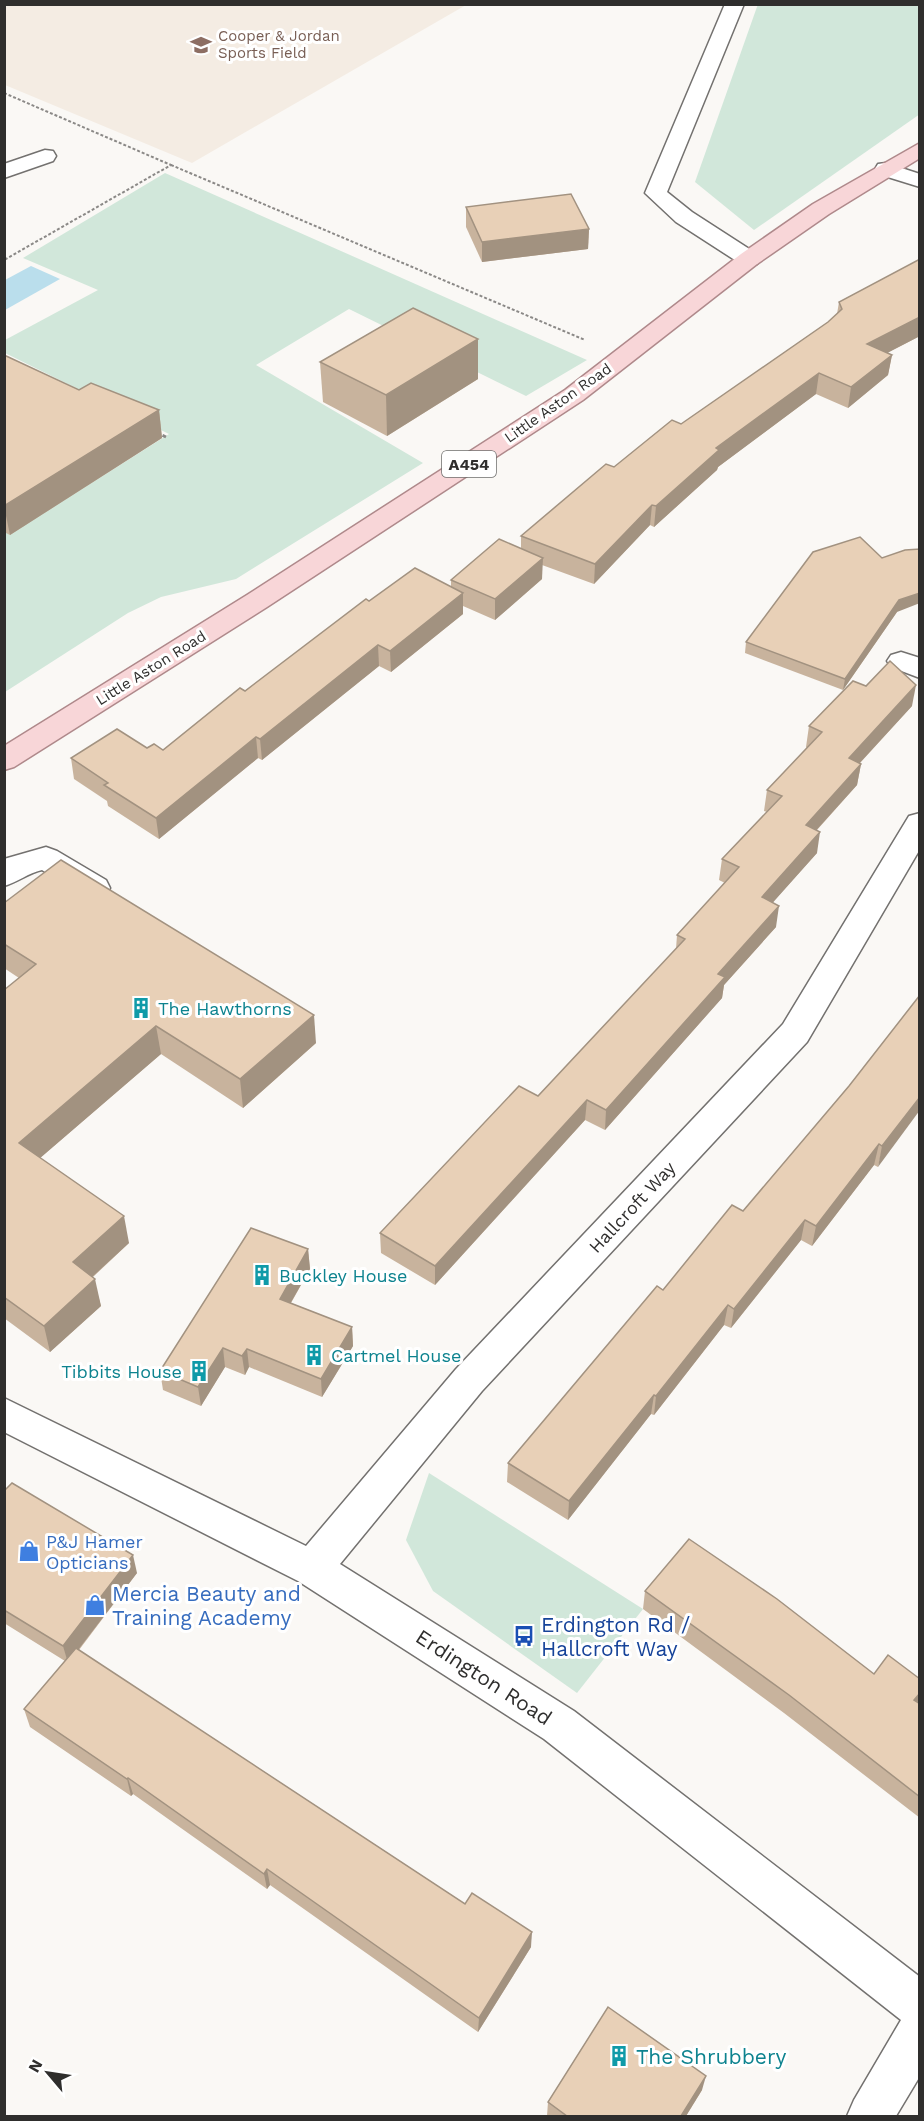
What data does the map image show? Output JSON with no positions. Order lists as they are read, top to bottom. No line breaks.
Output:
{"streets":{"main road":["Little Aston Road","A454"],"street":["Hallcroft Way","Erdington Road"]},"crossings":[["Hallcroft Way","Erdington Road"]],"places":{"school or university":["Cooper & Jordan Sports Field"],"building":["The Hawthorns","Buckley House","Cartmel House","Tibbits House","The Shrubbery"],"shop":["P&J Hamer Opticians","Mercia Beauty and Training Academy"],"bus stop":["Erdington Rd / Hallcroft Way"]},"north":"top left"}
